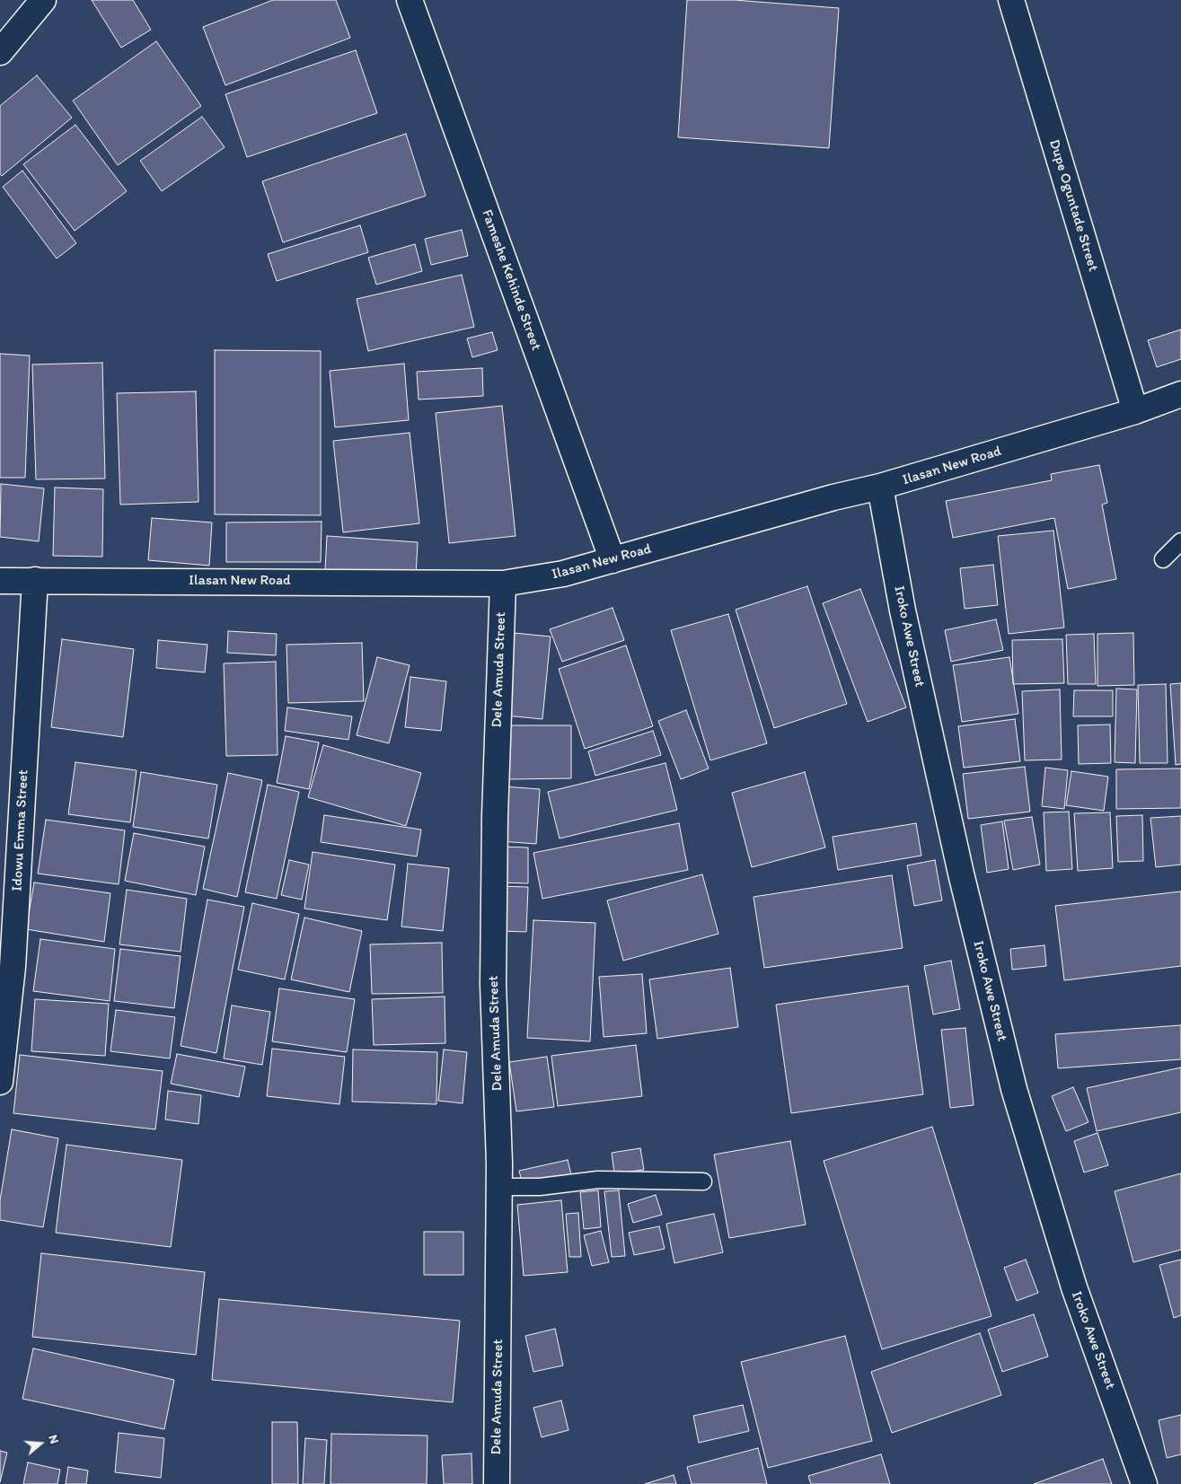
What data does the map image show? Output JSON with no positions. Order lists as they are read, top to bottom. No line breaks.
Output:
{"streets":{"street":["Dupe Oguntade Street","Fameshe Kehinde Street","Ilasan New Road","Iroko Awe Street","Dele Amuda Street","Idowu Emma Street"]},"crossings":[["Dupe Oguntade Street","Ilasan New Road"],["Fameshe Kehinde Street","Ilasan New Road"],["Ilasan New Road","Iroko Awe Street"],["Ilasan New Road","Dele Amuda Street"],["Ilasan New Road","Idowu Emma Street"]],"north":"right"}
